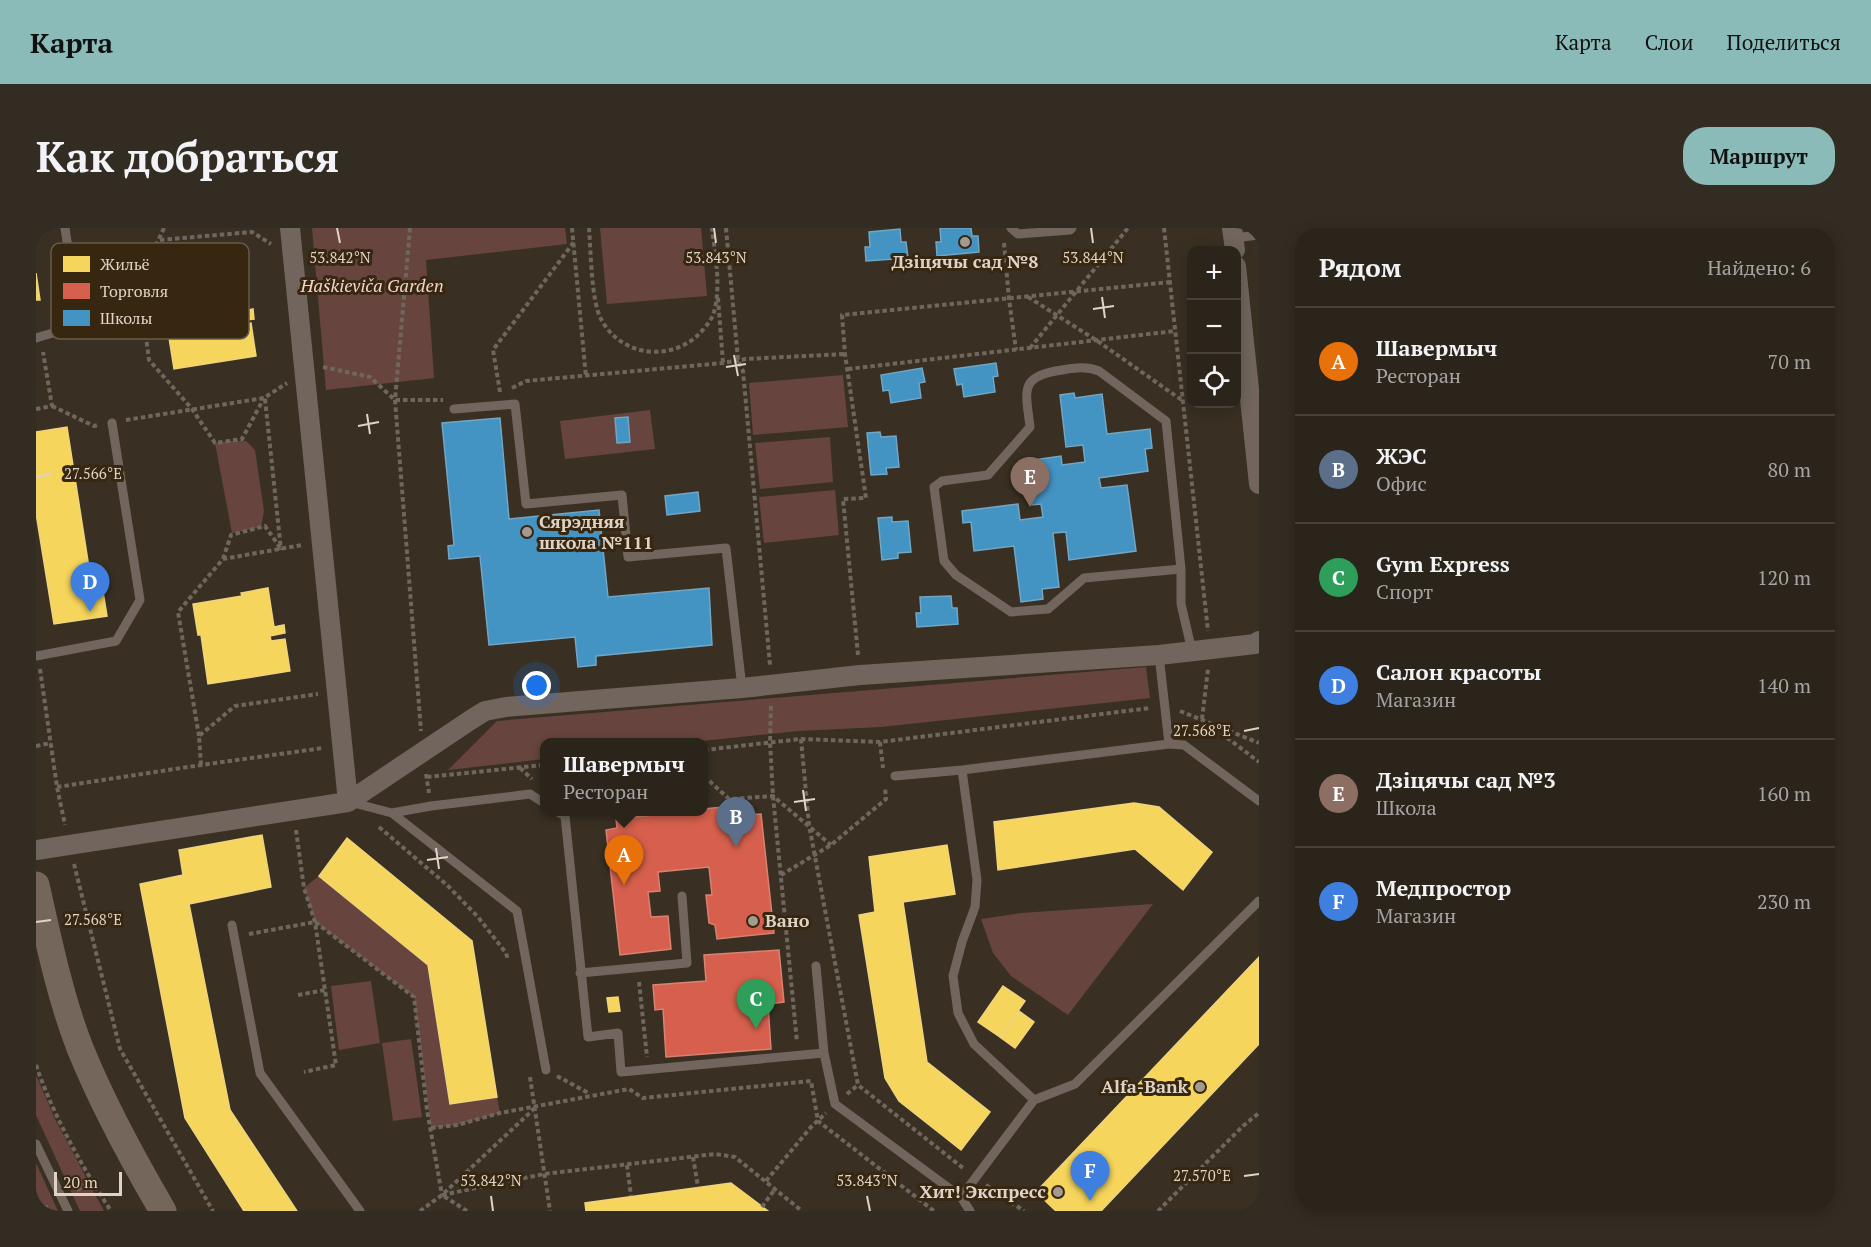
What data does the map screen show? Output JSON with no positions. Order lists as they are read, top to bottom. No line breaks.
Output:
{"parks":["Haškieviča Garden"],"places":["Дзіцячы сад №8","Сярэдняя школа №111","Вано","Alfa-Bank","Хит! Экспресс"],"legend":["Жильё","Торговля","Школы"],"scale_bar":"20 m","page":{"header":"Карта","nav":["Карта","Слои","Поделиться"],"buttons":"Маршрут","title":"Как добраться","heading":["Рядом","Найдено: 6"],"map_buttons":["+","−"],"list":[{"mark":"A","name":"Шавермыч","note":"Ресторан","value":"70 m"},{"mark":"B","name":"ЖЭС","note":"Офис","value":"80 m"},{"mark":"C","name":"Gym Express","note":"Спорт","value":"120 m"},{"mark":"D","name":"Салон красоты","note":"Магазин","value":"140 m"},{"mark":"E","name":"Дзіцячы сад №3","note":"Школа","value":"160 m"},{"mark":"F","name":"Медпростор","note":"Магазин","value":"230 m"}],"pins":["E","D","B","A","C","F"],"popup":["Шавермыч","Ресторан"],"scale":"20 m"},"coordinates":["53.842°N","53.843°N","53.844°N","27.566°E","27.568°E","27.570°E"]}
